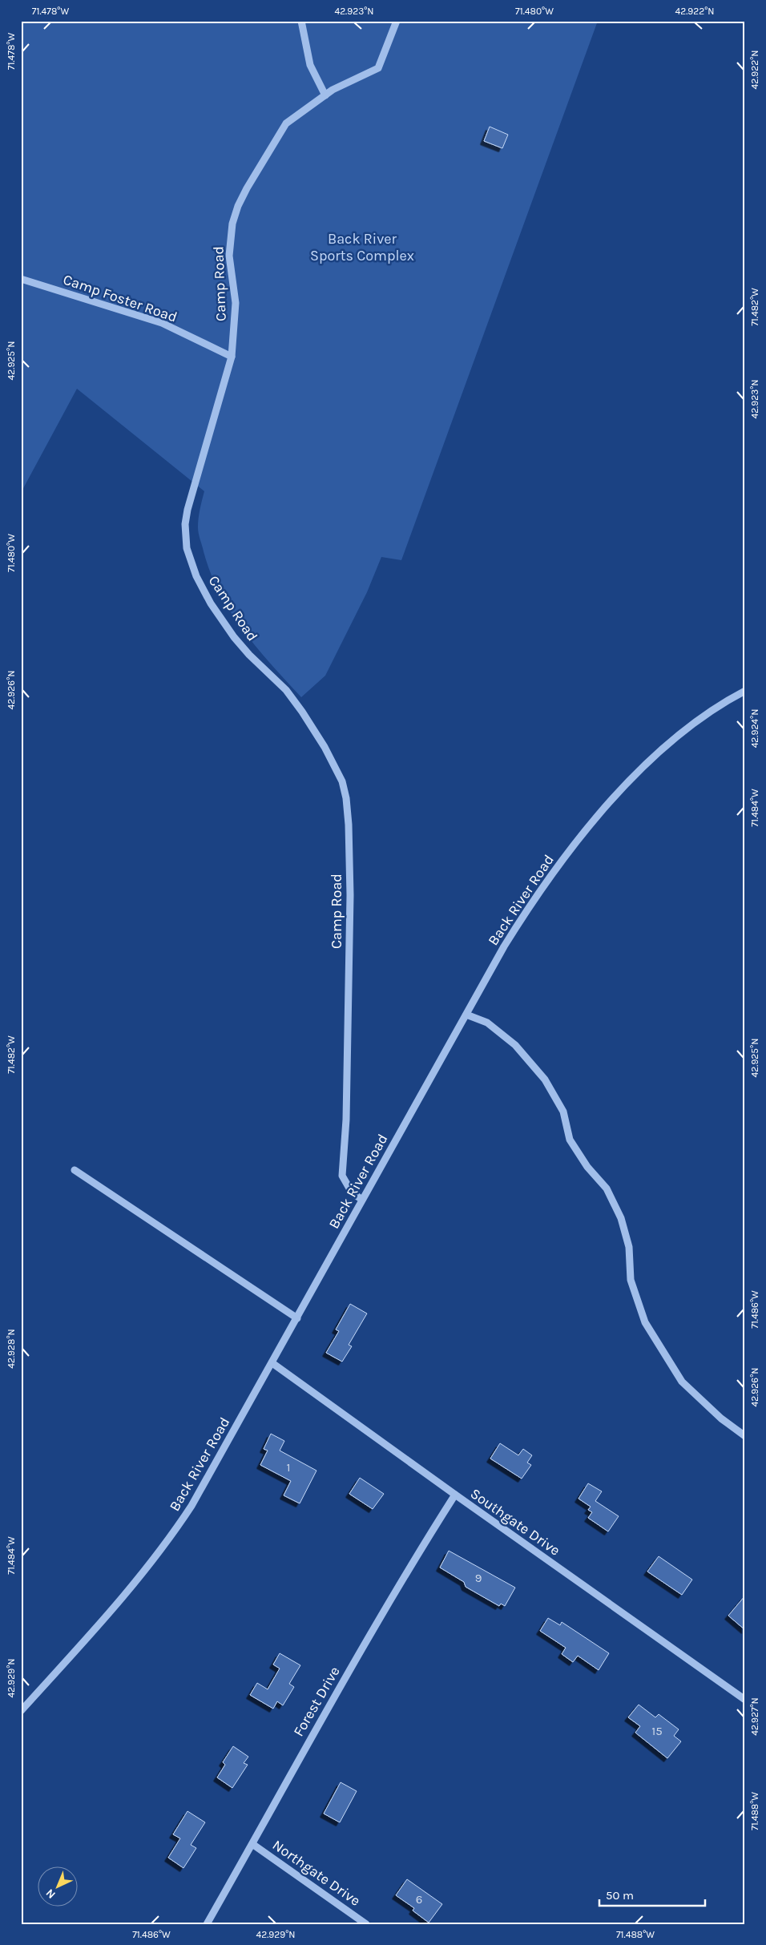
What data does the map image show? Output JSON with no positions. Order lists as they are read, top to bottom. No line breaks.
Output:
{"streets":{"street":["Camp Road","Camp Foster Road","Back River Road","Southgate Drive","Forest Drive","Northgate Drive"]},"crossings":[["Camp Road","Camp Foster Road"],["Camp Road","Back River Road"],["Back River Road","Southgate Drive"],["Southgate Drive","Forest Drive"],["Forest Drive","Northgate Drive"]],"parks":["Back River Sports Complex"],"house_numbers":["1","9","15","6"],"scale_bar":"50 m","north":"bottom left","coordinates":["71.478°W","42.923°N","71.480°W","42.922°N","71.482°W","42.925°N","42.926°N","42.924°N","71.484°W","71.486°W","42.928°N","42.929°N","42.927°N","71.488°W"]}
